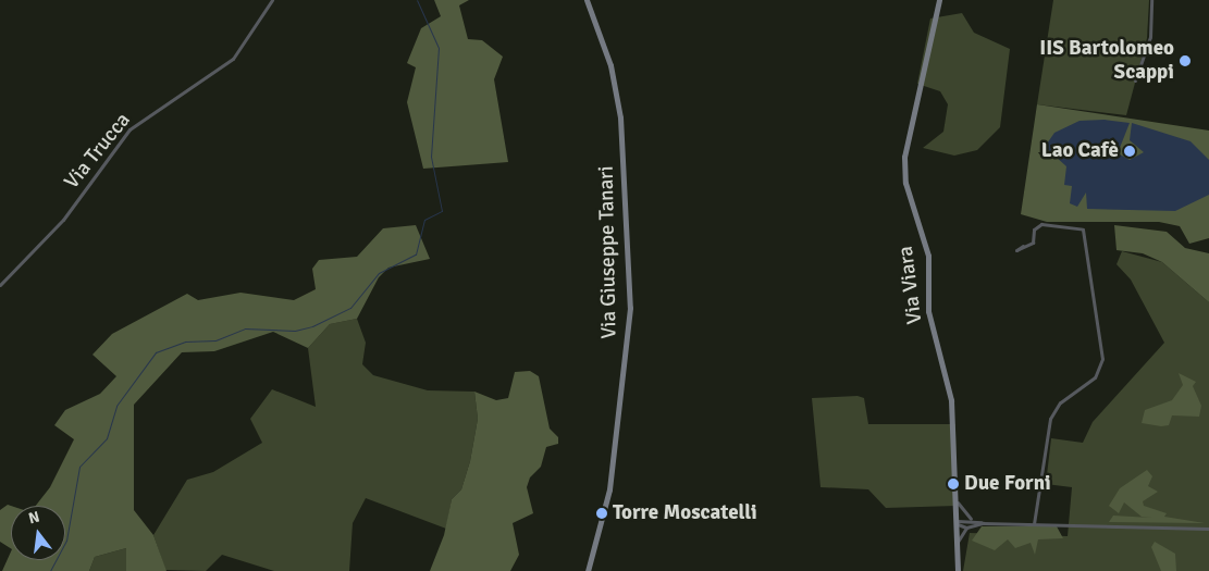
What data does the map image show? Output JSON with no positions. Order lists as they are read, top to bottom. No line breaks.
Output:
{"streets":{"street":["Via Trucca","Via Giuseppe Tanari","Via Viara"]},"places":["IIS Bartolomeo Scappi","Lao Cafè","Due Forni","Torre Moscatelli"],"north":"top"}
